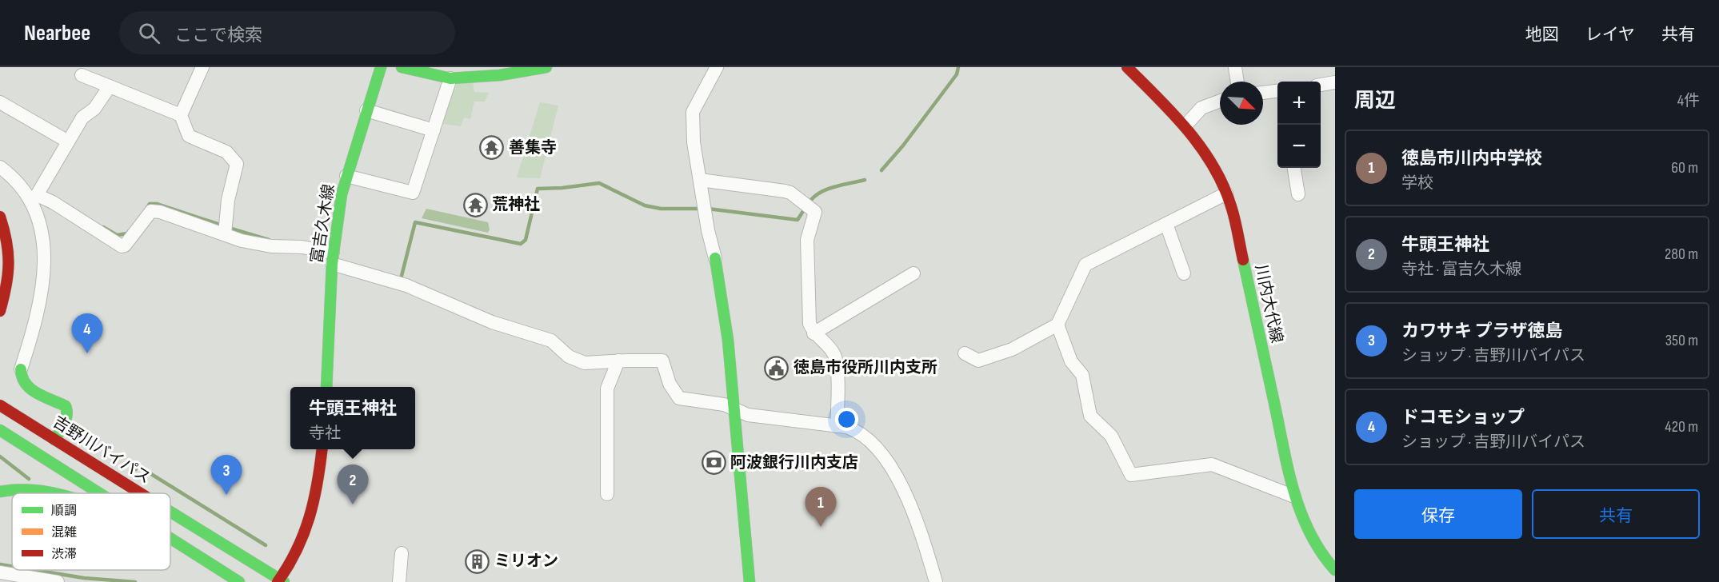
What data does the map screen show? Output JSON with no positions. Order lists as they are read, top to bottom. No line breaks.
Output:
{"streets":{"main road":["富吉久木線","川内大代線","吉野川バイパス"]},"places":{"temple":["善集寺","荒神社"],"public building":["徳島市役所川内支所"],"bank":["阿波銀行川内支店"],"building":["ミリオン"]},"legend":["順調","混雑","渋滞"],"north":"bottom right","page":{"header":"Nearbee","search":"ここで検索","nav":["地図","レイヤ","共有"],"heading":["周辺","4件"],"map_buttons":["+","−"],"list":[{"mark":"1","name":"徳島市川内中学校","note":"学校","value":"60 m"},{"mark":"2","name":"牛頭王神社","note":"寺社 · 富吉久木線","value":"280 m"},{"mark":"3","name":"カワサキ プラザ徳島","note":"ショップ · 吉野川バイパス","value":"350 m"},{"mark":"4","name":"ドコモショップ","note":"ショップ · 吉野川バイパス","value":"420 m"}],"pins":["4","3","2","1"],"popup":["牛頭王神社","寺社"],"buttons":["保存","共有"]}}
